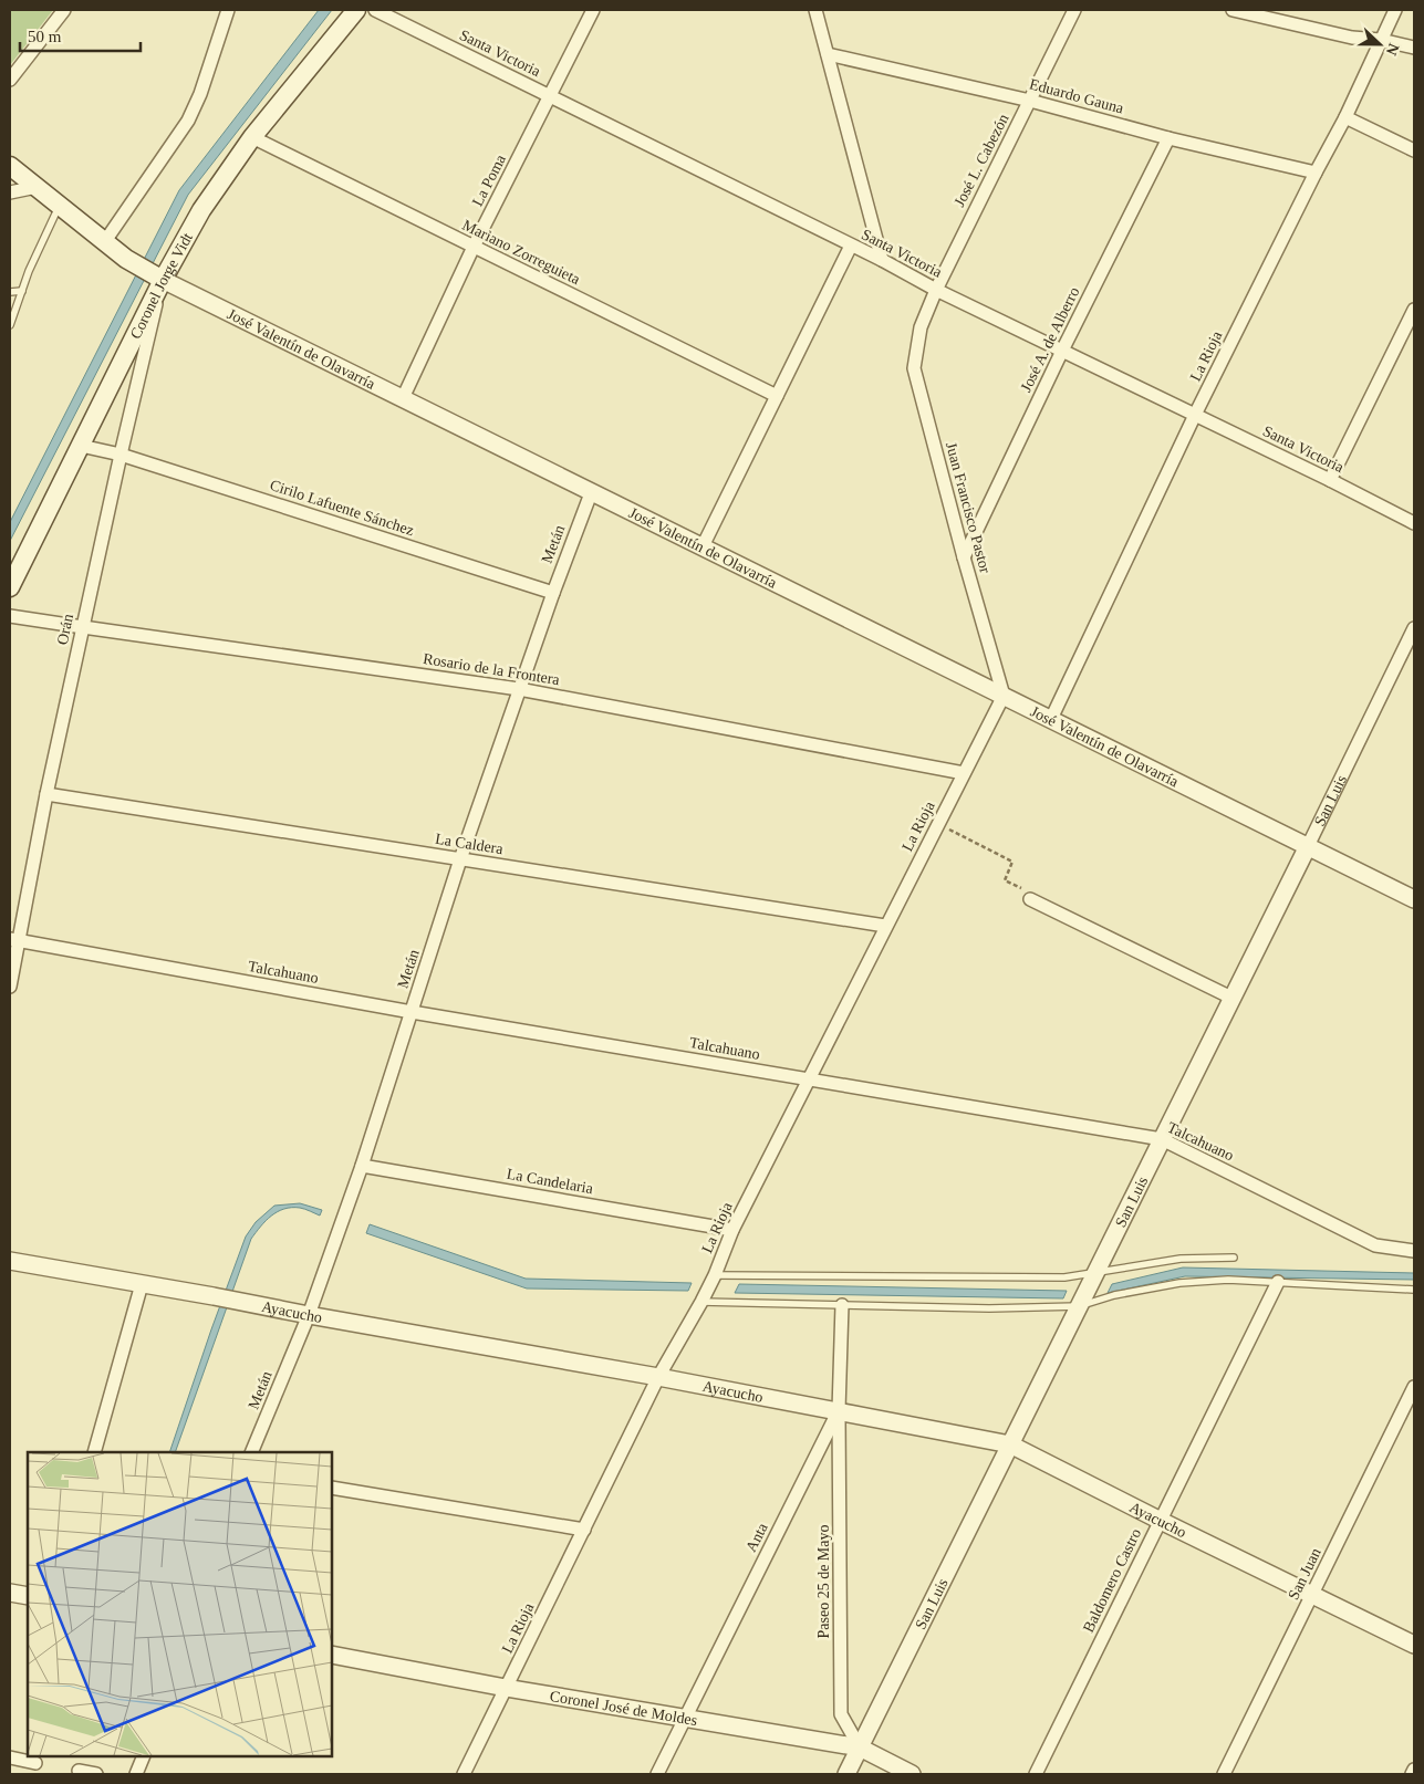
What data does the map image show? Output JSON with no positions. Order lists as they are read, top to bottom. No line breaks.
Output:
{"streets":{"main road":["Coronel Jorge Vidt","José Valentín de Olavarría"],"street":["Santa Victoria","Eduardo Gauna","José L. Cabezón","La Poma","Mariano Zorreguieta","José A. de Alberro","La Rioja","Cirilo Lafuente Sánchez","Juan Francisco Pastor","Metán","Orán","Rosario de la Frontera","San Luis","La Caldera","Talcahuano","La Candelaria","Ayacucho","Anta","San Juan","Baldomero Castro","Paseo 25 de Mayo","Coronel José de Moldes"]},"crossings":[["Santa Victoria","José L. Cabezón"],["Santa Victoria","La Poma"],["Santa Victoria","José A. de Alberro"],["Santa Victoria","La Rioja"],["Eduardo Gauna","José L. Cabezón"],["Eduardo Gauna","José A. de Alberro"],["Eduardo Gauna","La Rioja"],["José L. Cabezón","Juan Francisco Pastor"],["La Poma","Mariano Zorreguieta"],["La Poma","José Valentín de Olavarría"],["Mariano Zorreguieta","Coronel Jorge Vidt"],["Coronel Jorge Vidt","José Valentín de Olavarría"],["Coronel Jorge Vidt","Cirilo Lafuente Sánchez"],["Coronel Jorge Vidt","Orán"],["José A. de Alberro","Juan Francisco Pastor"],["José Valentín de Olavarría","La Rioja"],["José Valentín de Olavarría","Juan Francisco Pastor"],["José Valentín de Olavarría","Metán"],["José Valentín de Olavarría","Orán"],["José Valentín de Olavarría","San Luis"],["La Rioja","Juan Francisco Pastor"],["La Rioja","Rosario de la Frontera"],["La Rioja","La Caldera"],["La Rioja","Talcahuano"],["La Rioja","La Candelaria"],["La Rioja","Ayacucho"],["La Rioja","Coronel José de Moldes"],["Cirilo Lafuente Sánchez","Metán"],["Cirilo Lafuente Sánchez","Orán"],["Metán","Rosario de la Frontera"],["Metán","La Caldera"],["Metán","Talcahuano"],["Metán","La Candelaria"],["Metán","Ayacucho"],["Orán","Rosario de la Frontera"],["Orán","La Caldera"],["Orán","Talcahuano"],["San Luis","Talcahuano"],["San Luis","Ayacucho"],["San Luis","Paseo 25 de Mayo"],["San Luis","Coronel José de Moldes"],["Ayacucho","Anta"],["Ayacucho","San Juan"],["Ayacucho","Baldomero Castro"],["Ayacucho","Paseo 25 de Mayo"],["Anta","Paseo 25 de Mayo"],["Anta","Coronel José de Moldes"],["Paseo 25 de Mayo","Coronel José de Moldes"]],"scale_bar":"50 m","north":"right"}
